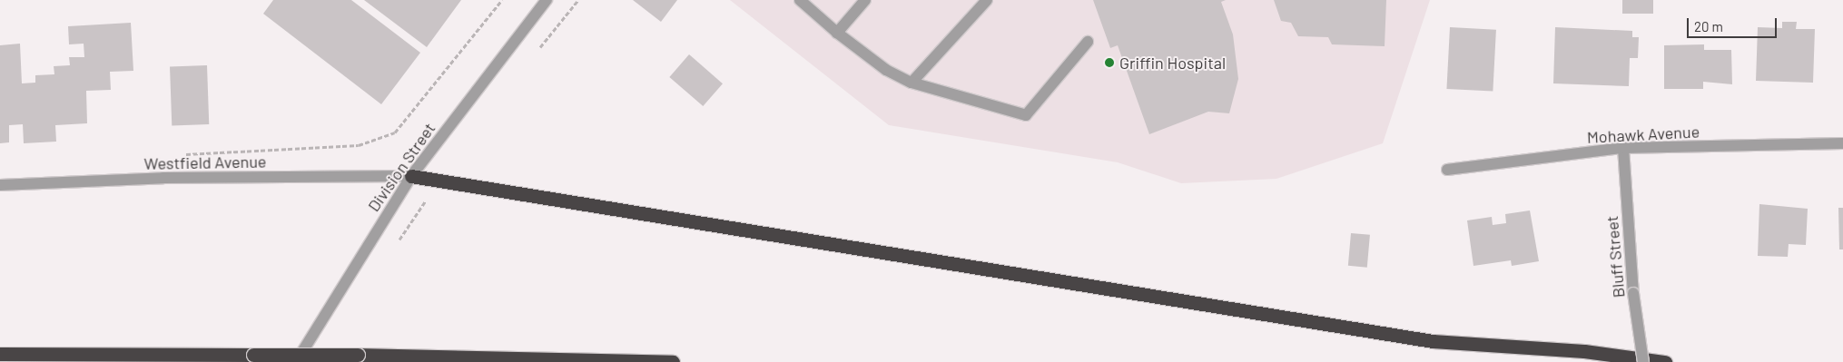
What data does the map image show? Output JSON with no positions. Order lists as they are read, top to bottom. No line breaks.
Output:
{"streets":{"street":["Mohawk Avenue","Westfield Avenue","Division Street","Bluff Street"]},"crossings":[["Mohawk Avenue","Bluff Street"],["Westfield Avenue","Division Street"]],"places":["Griffin Hospital"],"scale_bar":"20 m"}
